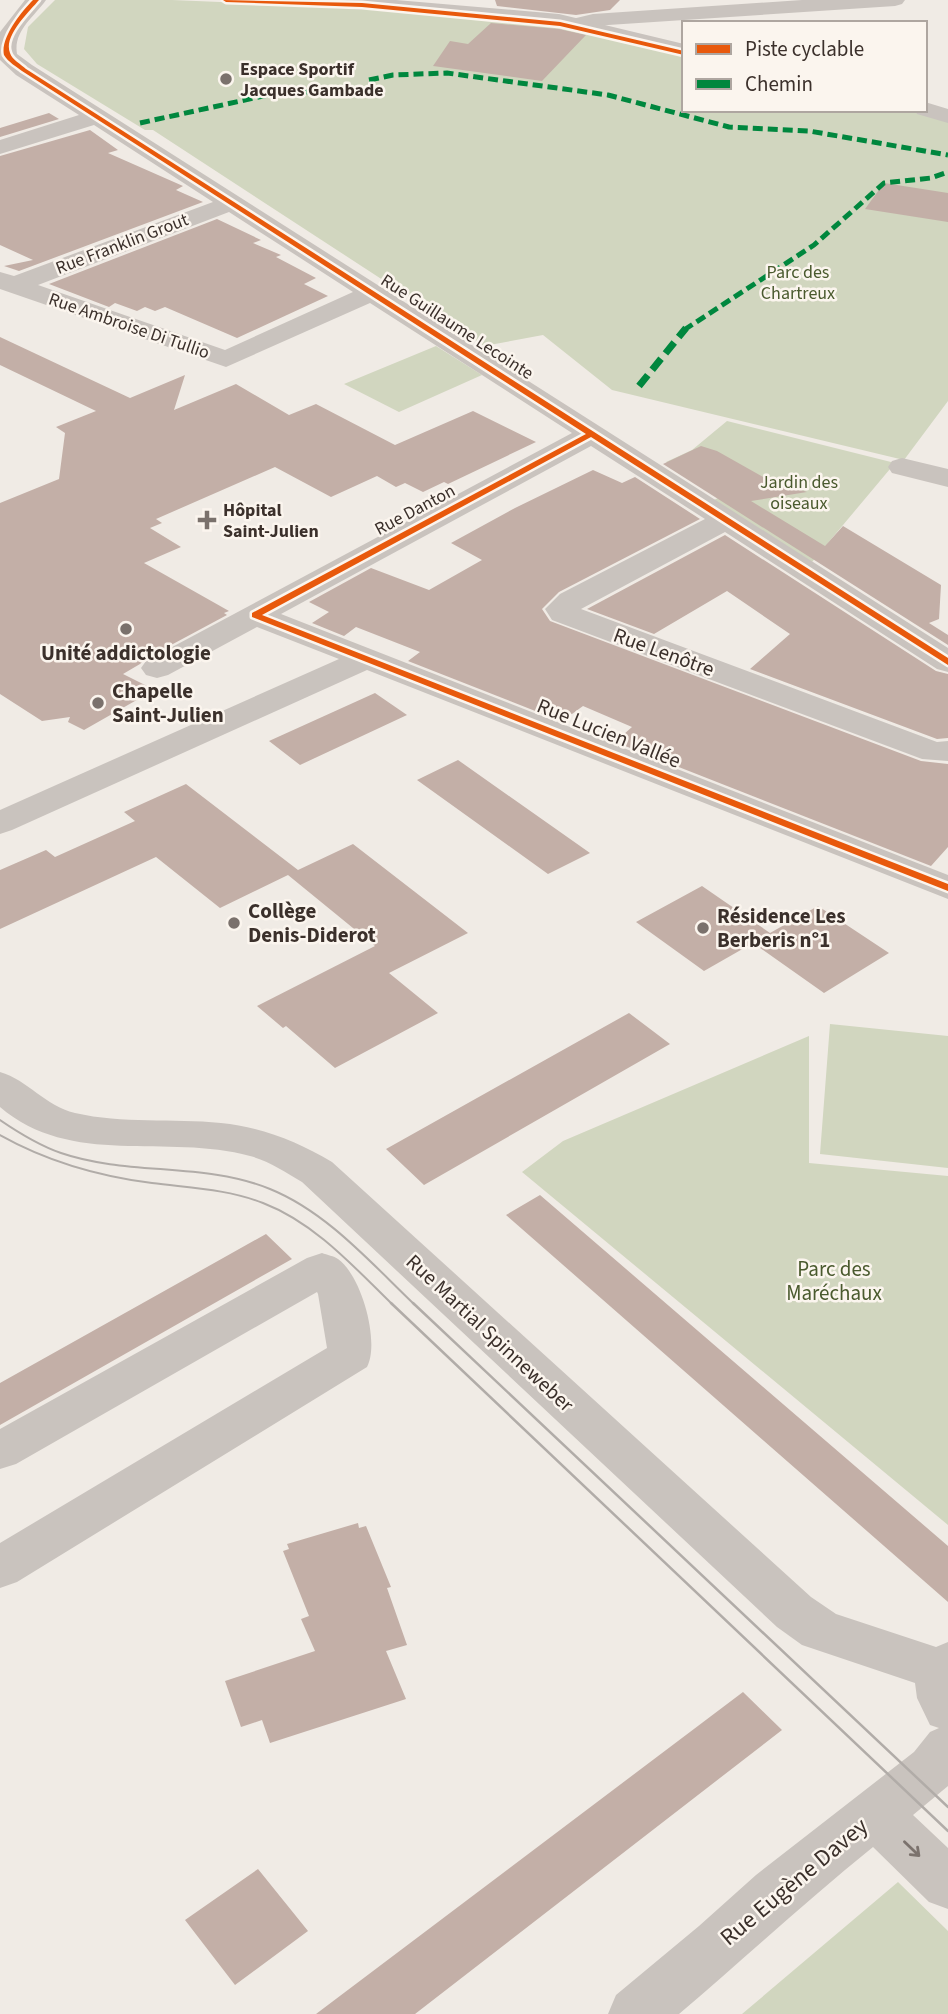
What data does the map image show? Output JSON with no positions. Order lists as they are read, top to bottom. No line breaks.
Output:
{"streets":{"street":["Rue Franklin Grout","Rue Ambroise Di Tullio","Rue Guillaume Lecointe","Rue Danton","Rue Lenôtre","Rue Lucien Vallée","Rue Martial Spinneweber","Rue Eugène Davey"]},"crossings":[["Rue Franklin Grout","Rue Ambroise Di Tullio"],["Rue Franklin Grout","Rue Guillaume Lecointe"],["Rue Ambroise Di Tullio","Rue Guillaume Lecointe"],["Rue Guillaume Lecointe","Rue Danton"],["Rue Guillaume Lecointe","Rue Lenôtre"],["Rue Danton","Rue Lucien Vallée"]],"parks":["Parc des Chartreux","Jardin des oiseaux","Parc des Maréchaux"],"places":{"other":["Espace Sportif Jacques Gambade","Unité addictologie","Chapelle Saint-Julien","Collège Denis-Diderot","Résidence Les Berberis n°1"],"health":["Hôpital Saint-Julien"]},"legend":["Piste cyclable","Chemin"]}
